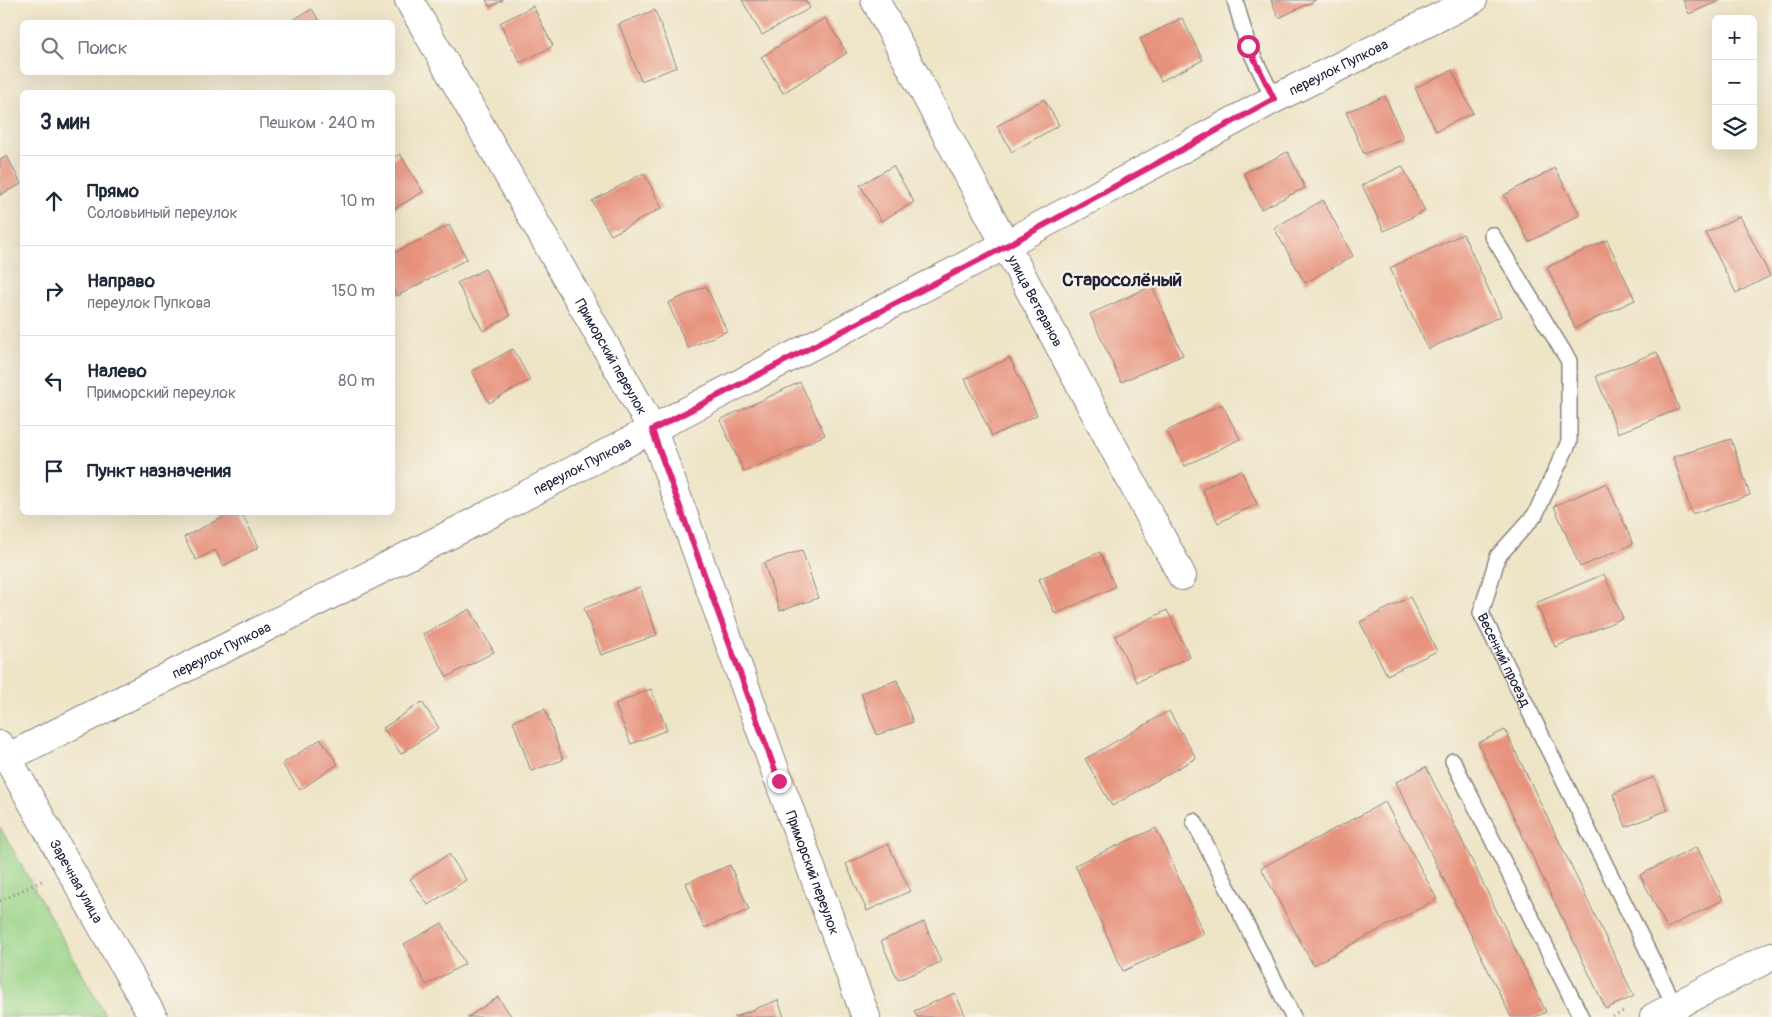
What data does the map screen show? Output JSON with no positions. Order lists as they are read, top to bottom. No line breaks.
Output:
{"streets":{"street":["переулок Пупкова","улица Ветеранов","Приморский переулок","Заречная улица"],"lane":["Весенний проезд"]},"crossings":[["переулок Пупкова","улица Ветеранов"],["переулок Пупкова","Приморский переулок"],["переулок Пупкова","Заречная улица"]],"districts":["Староcолёный"],"page":{"map_buttons":["+","−"],"search":"Поиск","heading":["3 мин","Пешком · 240 m"],"list":[["Прямо","Соловьиный переулок","10 m"],["Направо","переулок Пупкова","150 m"],["Налево","Приморский переулок","80 m"],"Пункт назначения"]}}
